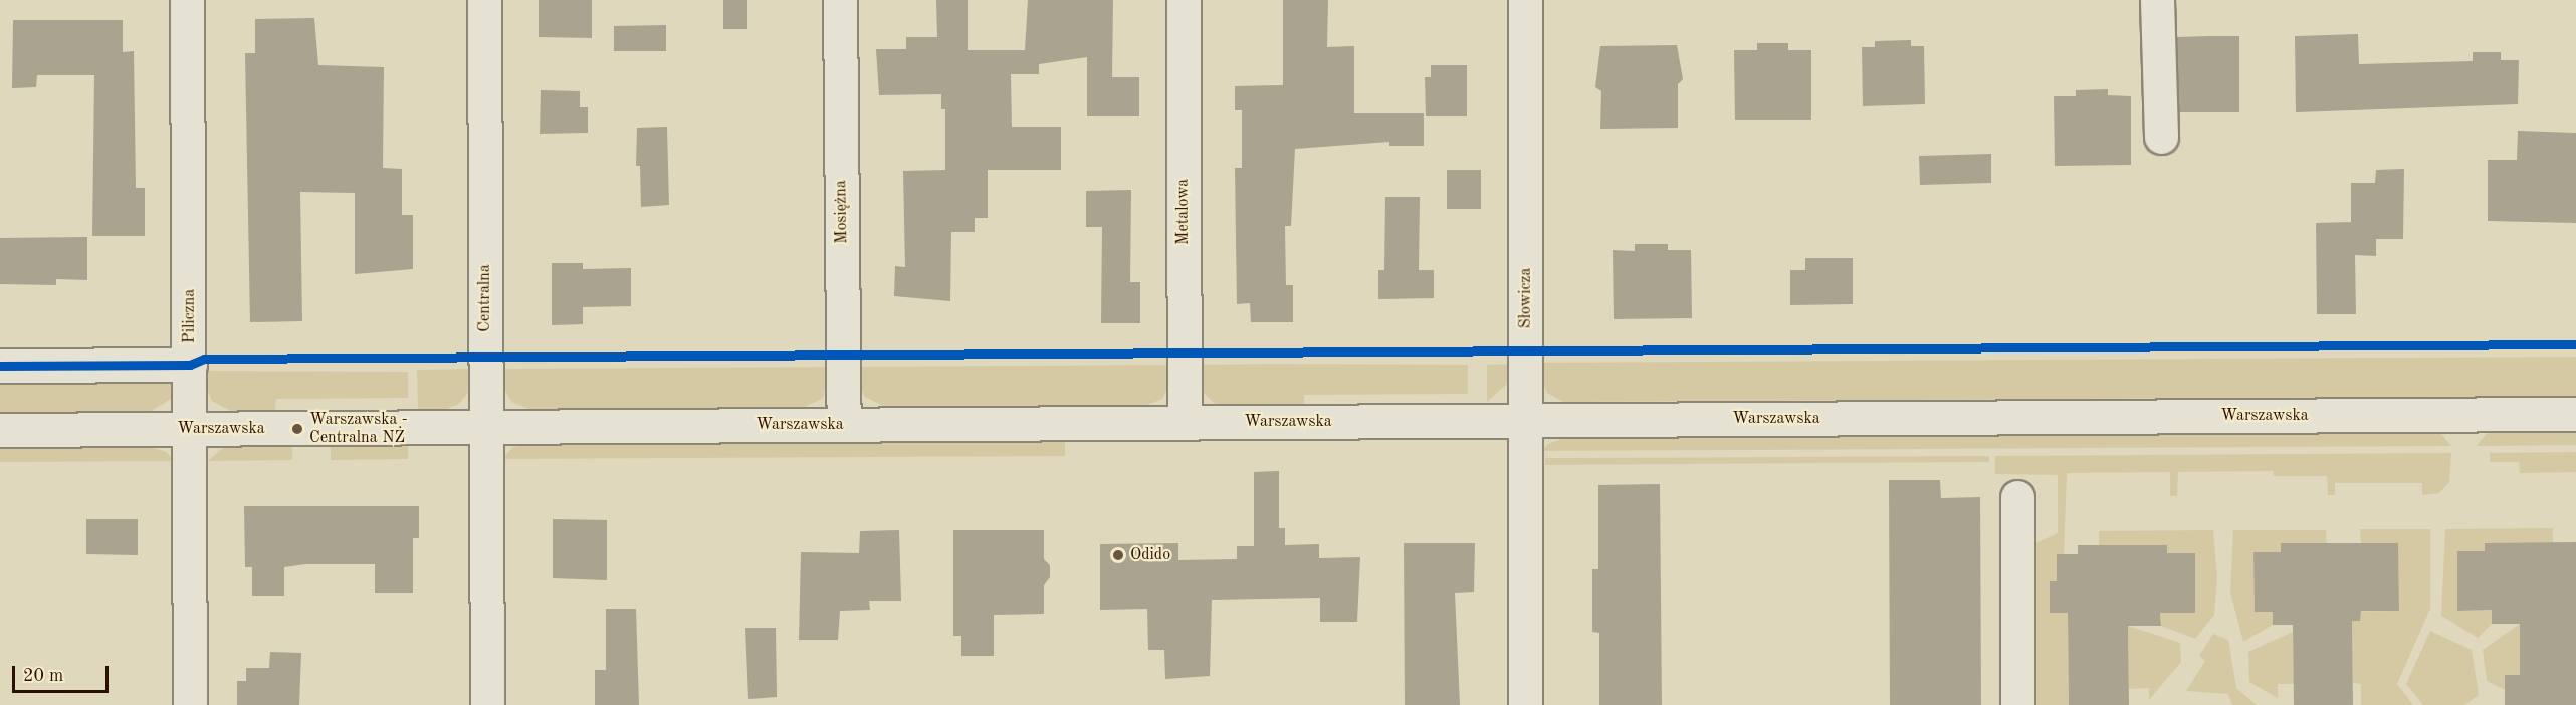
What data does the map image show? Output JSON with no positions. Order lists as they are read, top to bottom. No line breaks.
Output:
{"streets":{"street":["Mosiężna","Metalowa","Centralna","Słowicza","Piliczna","Warszawska"]},"crossings":[["Mosiężna","Warszawska"],["Metalowa","Warszawska"],["Centralna","Warszawska"],["Słowicza","Warszawska"],["Piliczna","Warszawska"]],"places":["Warszawska - Centralna NŻ","Odido"],"scale_bar":"20 m"}
